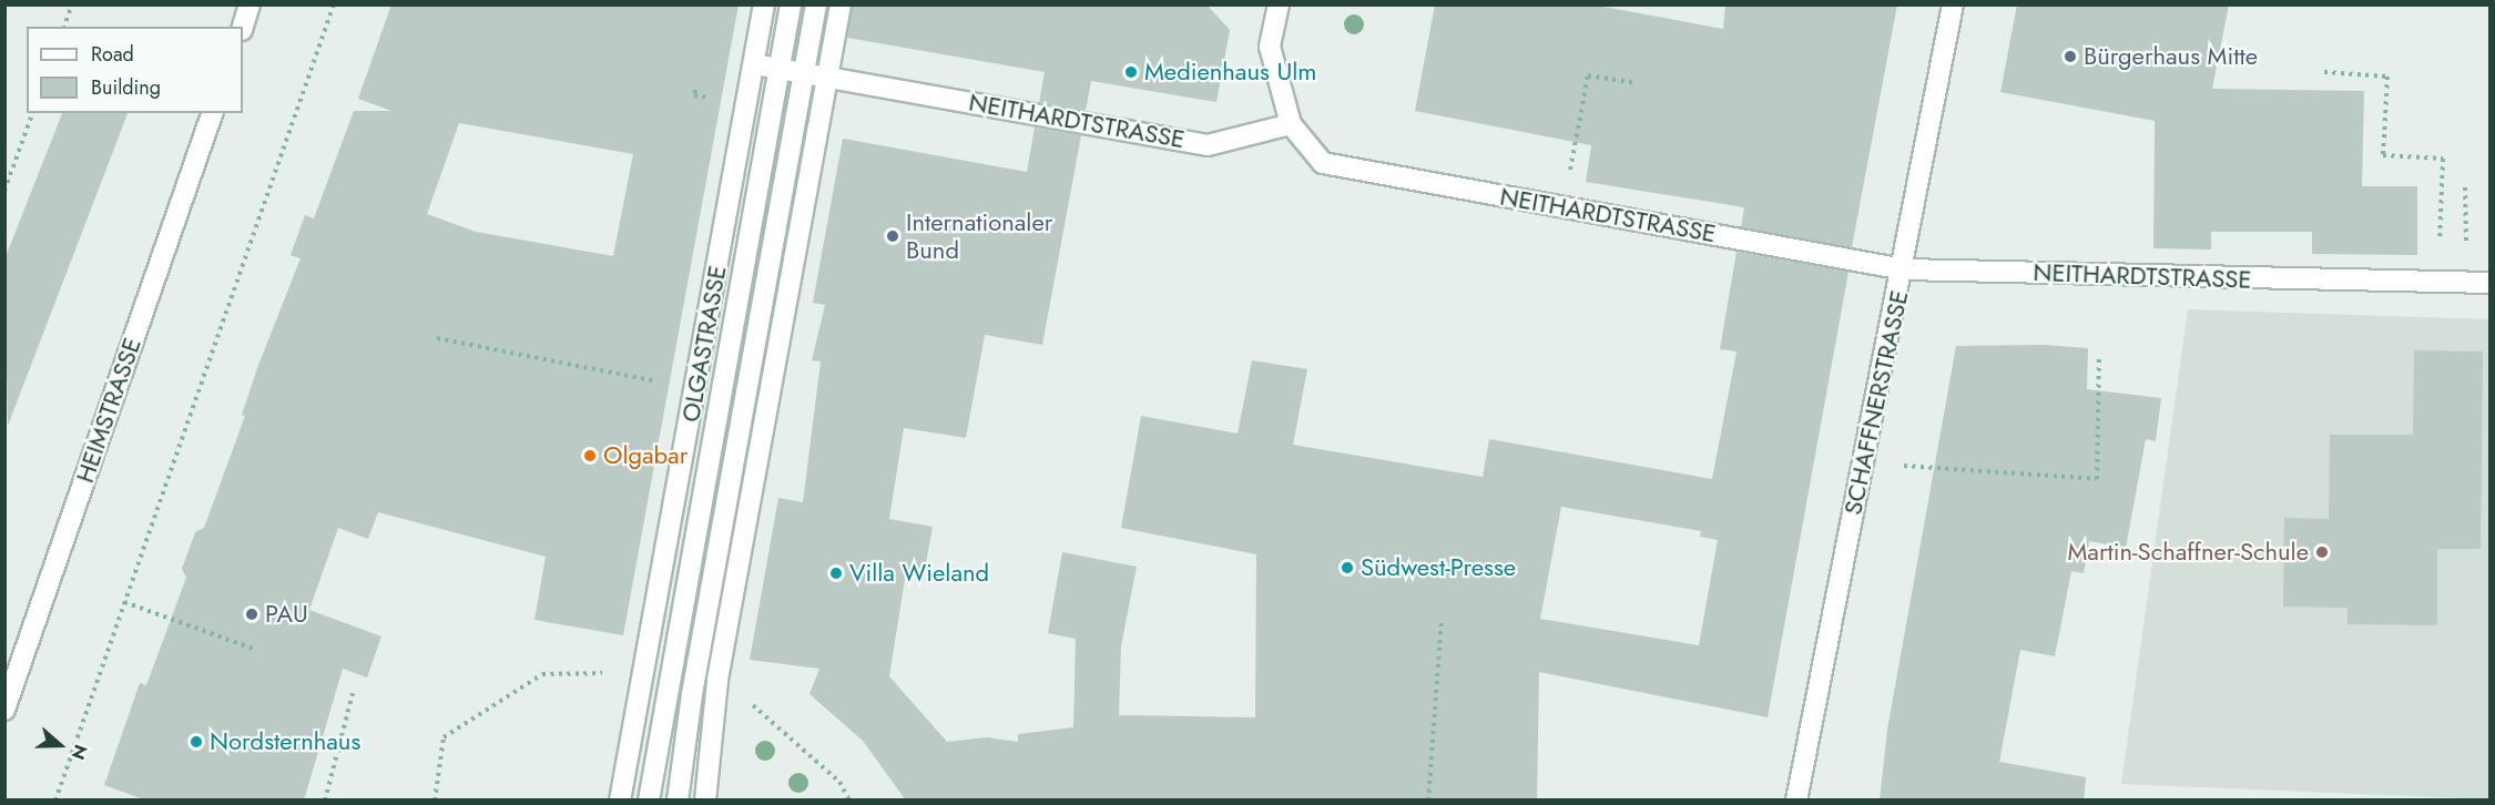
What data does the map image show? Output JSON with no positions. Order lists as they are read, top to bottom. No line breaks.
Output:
{"streets":{"street":["NEITHARDTSTRASSE","OLGASTRASSE","SCHAFFNERSTRASSE","HEIMSTRASSE"]},"crossings":[["NEITHARDTSTRASSE","OLGASTRASSE"],["NEITHARDTSTRASSE","SCHAFFNERSTRASSE"]],"places":["Bürgerhaus Mitte","Medienhaus Ulm","Internationaler Bund","Olgabar","Martin-Schaffner-Schule","Südwest-Presse","Villa Wieland","PAU","Nordsternhaus"],"legend":["Road","Building"],"north":"right"}
